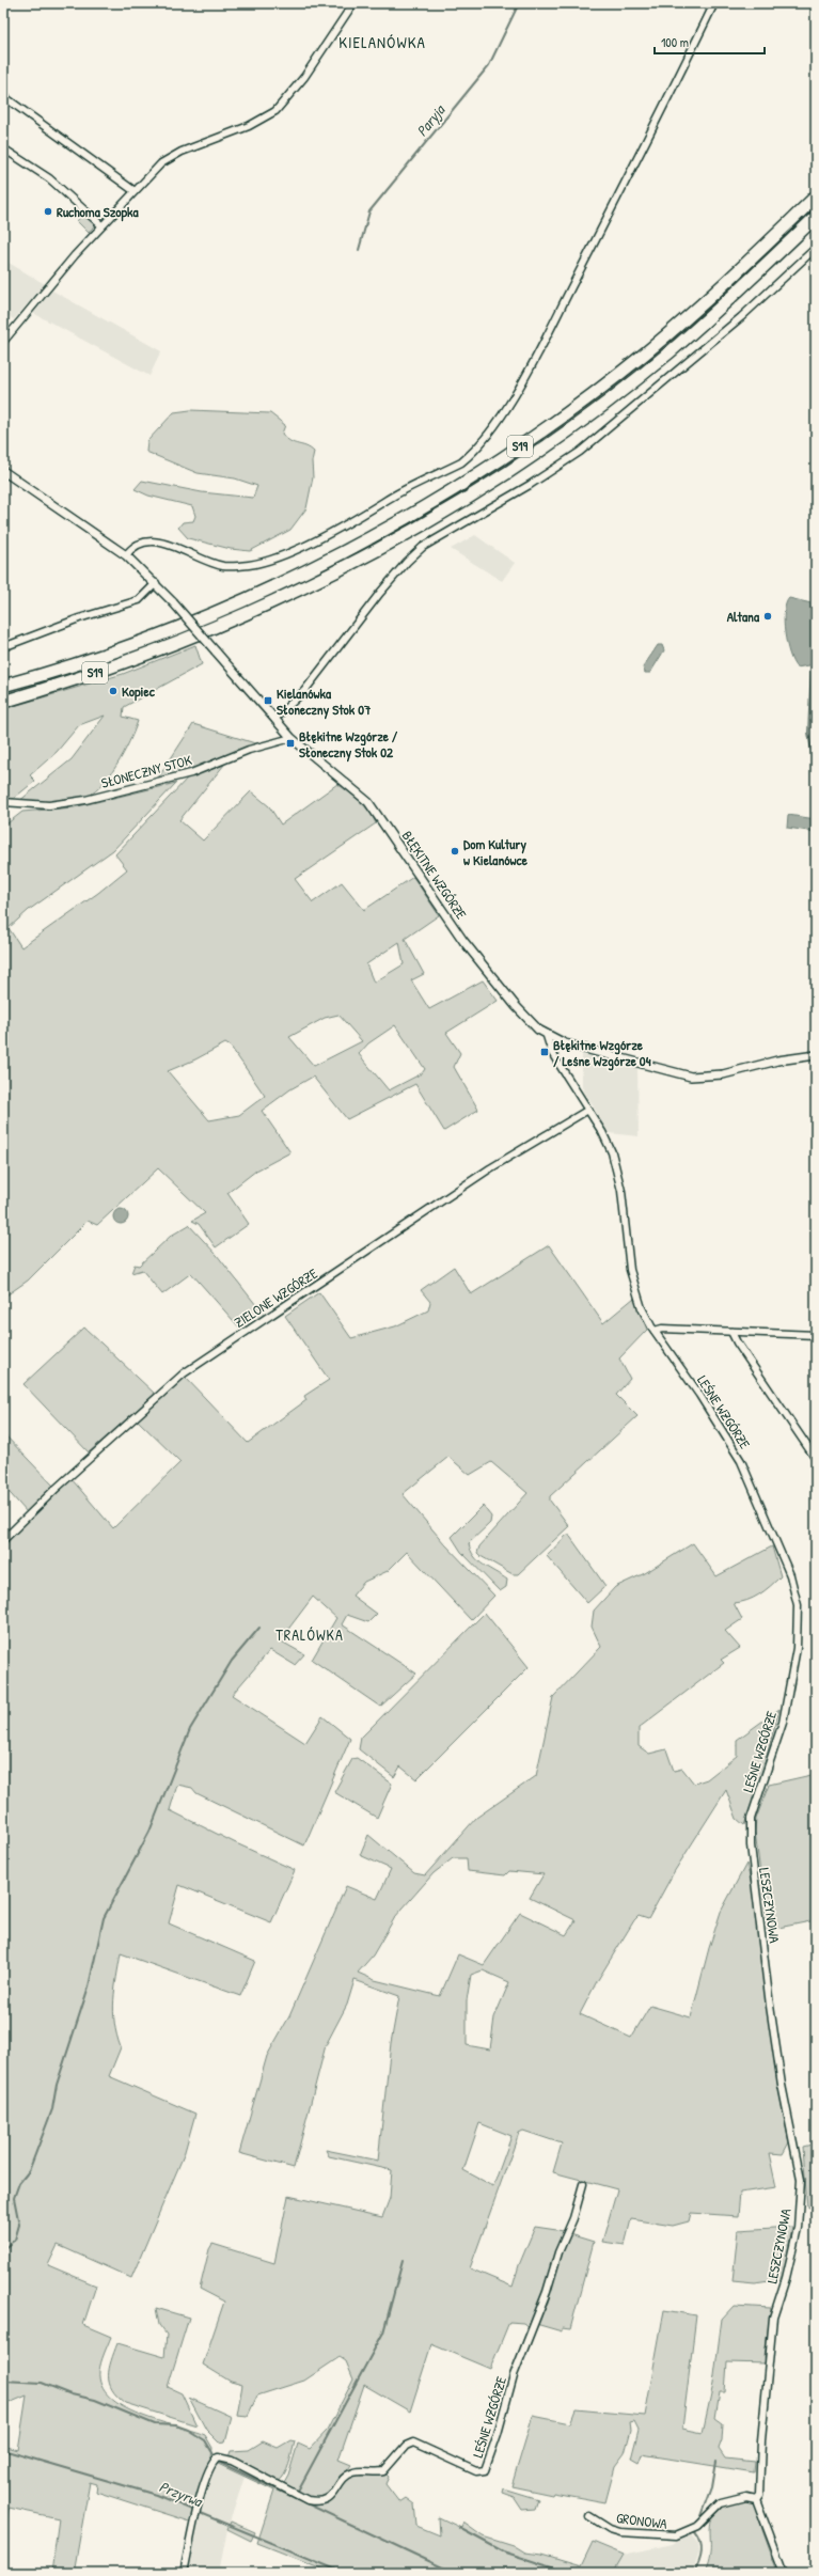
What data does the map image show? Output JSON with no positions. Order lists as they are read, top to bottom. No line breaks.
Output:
{"streets":{"highway":["S19"],"street":["SŁONECZNY STOK","BŁĘKITNE WZGÓRZE","ZIELONE WZGÓRZE","LEŚNE WZGÓRZE","LESZCZYNOWA","GRONOWA"]},"crossings":[["SŁONECZNY STOK","BŁĘKITNE WZGÓRZE"],["BŁĘKITNE WZGÓRZE","LEŚNE WZGÓRZE"],["ZIELONE WZGÓRZE","LEŚNE WZGÓRZE"],["LEŚNE WZGÓRZE","LESZCZYNOWA"],["LESZCZYNOWA","GRONOWA"]],"districts":["KIELANÓWKA","TRALÓWKA"],"water":["Paryja","Przyrwa"],"places":{"other":["Ruchoma Szopka","Altana","Kopiec","Dom Kultury w Kielanówce"],"transit":["Kielanówka Słoneczny Stok 07","Błękitne Wzgórze / Słoneczny Stok 02","Błękitne Wzgórze / Leśne Wzgórze 04"]},"scale_bar":"100 m"}
